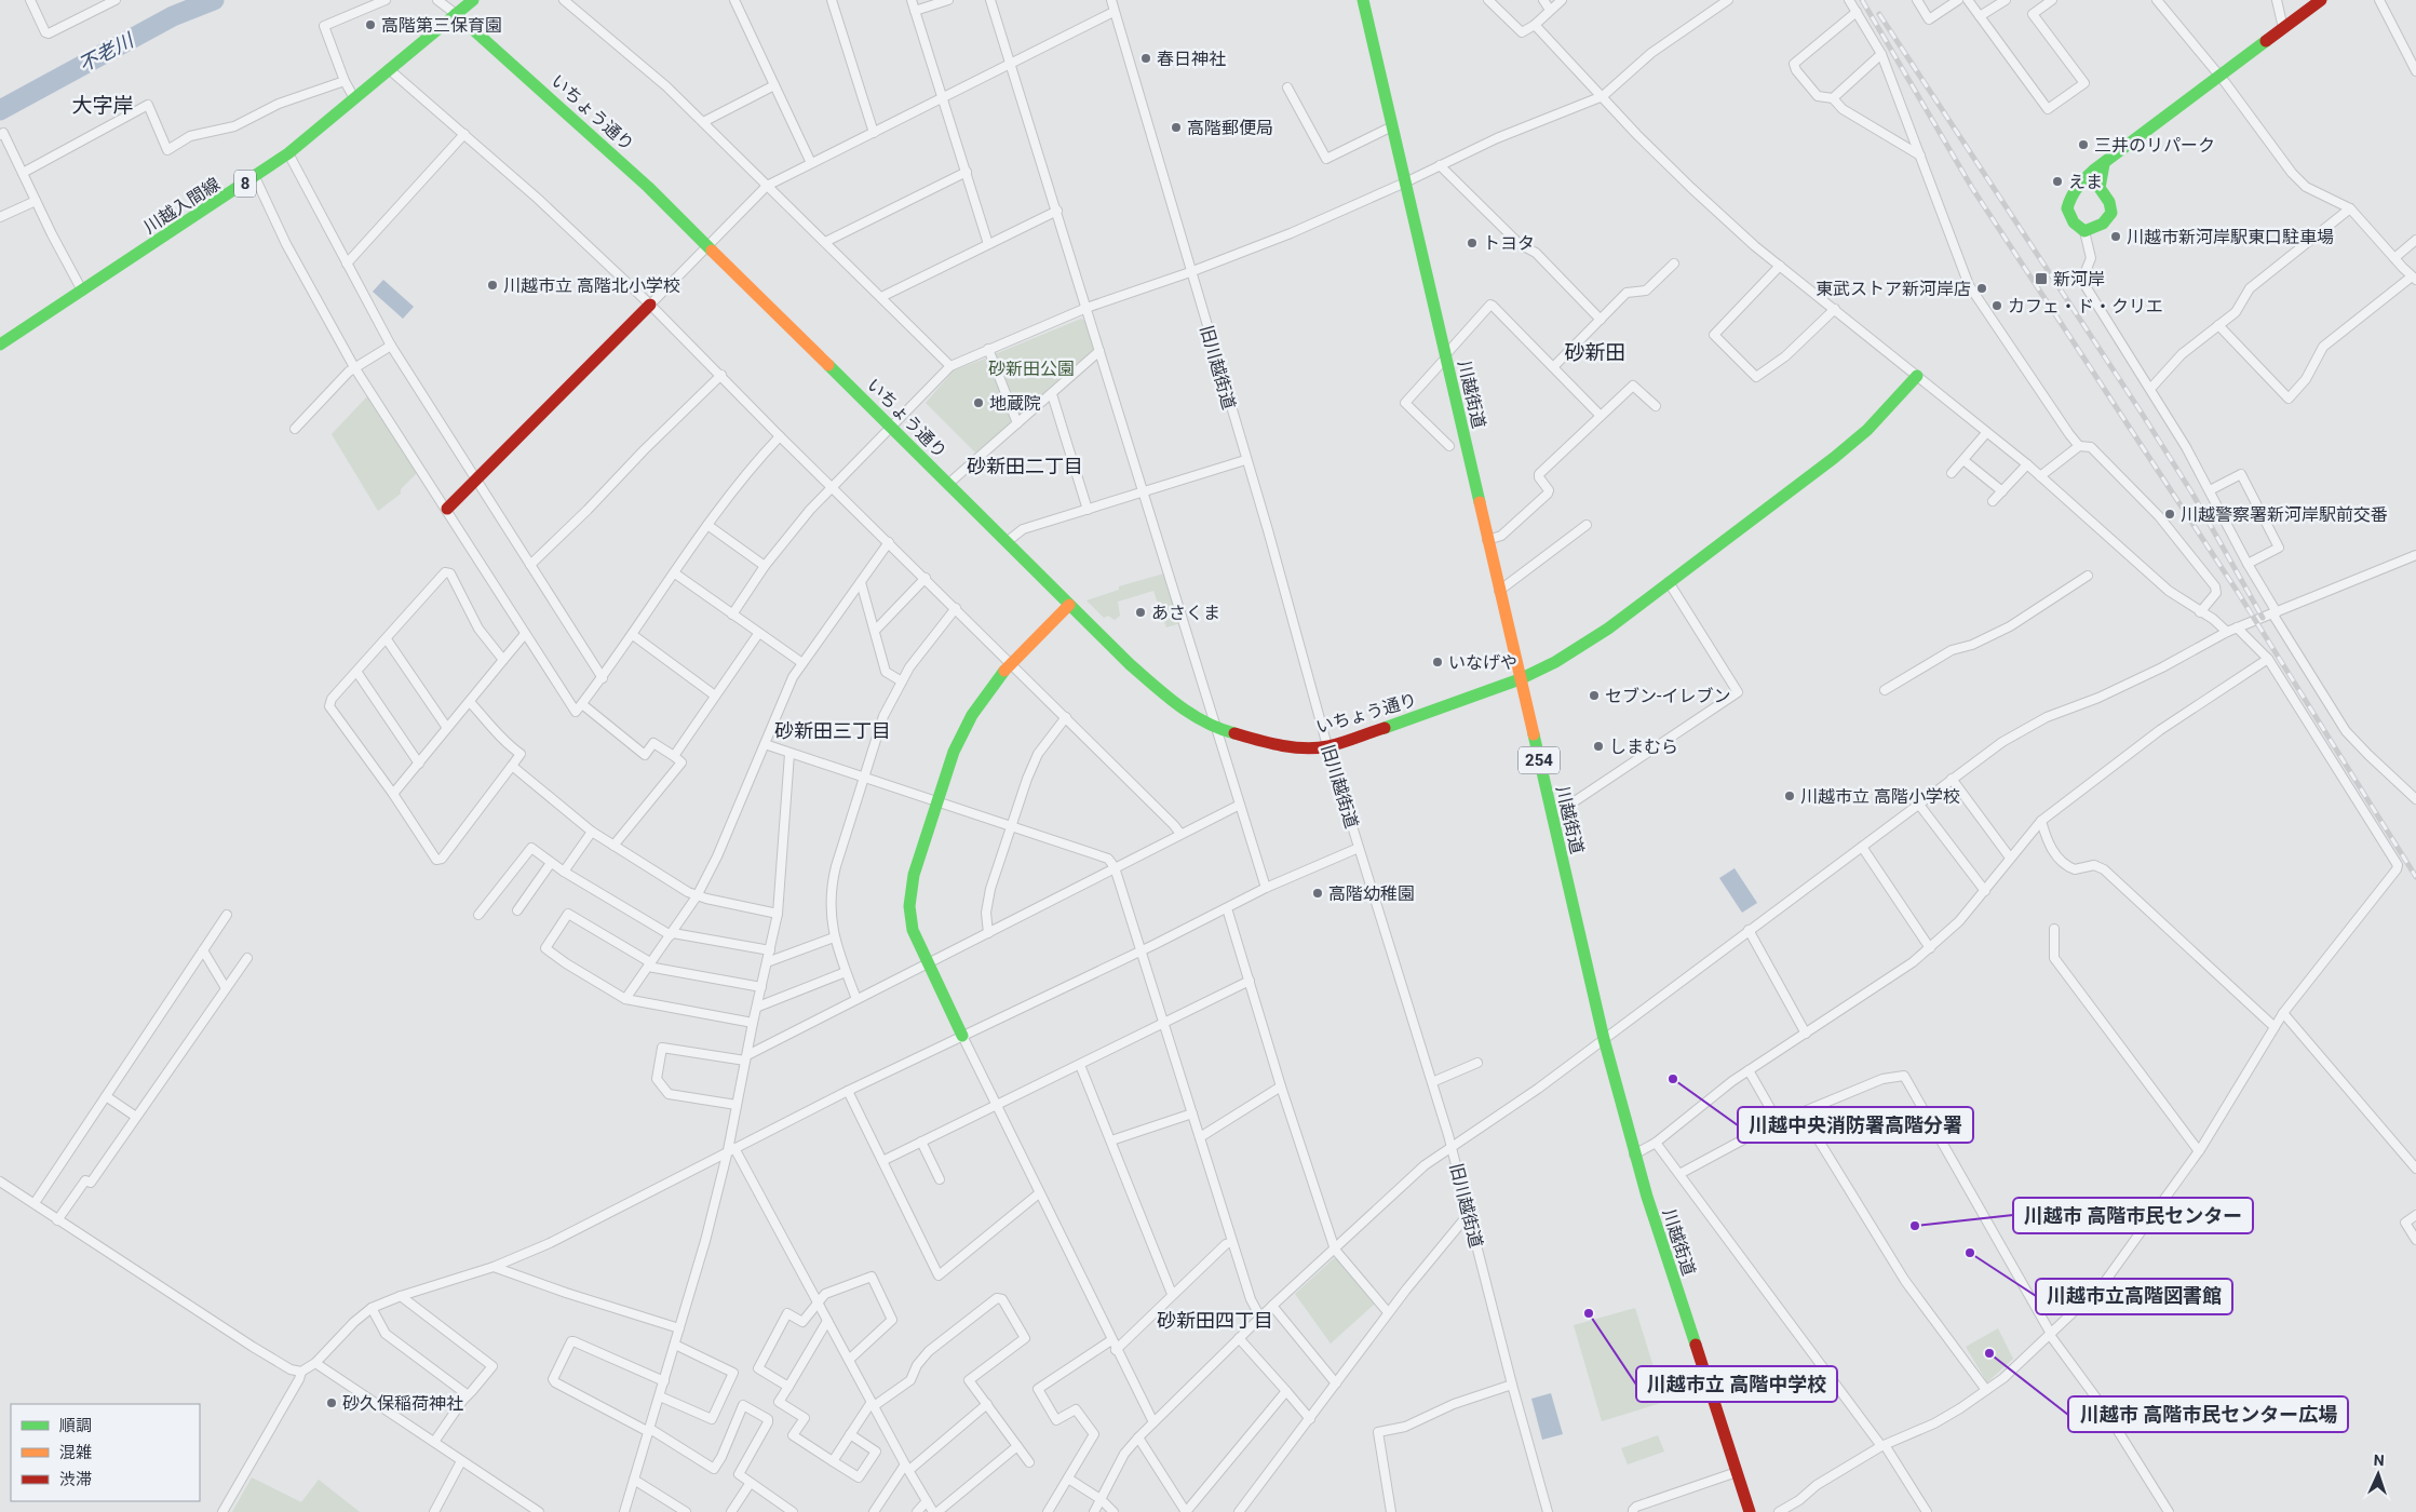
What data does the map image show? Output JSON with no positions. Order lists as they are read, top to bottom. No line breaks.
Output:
{"streets":{"main road":["いちょう通り","8","川越入間線","川越街道","254"],"street":["旧川越街道"]},"crossings":[["いちょう通り","川越入間線"],["いちょう通り","旧川越街道"],["いちょう通り","川越街道"]],"districts":["大字岸","砂新田","砂新田二丁目","砂新田三丁目","砂新田四丁目"],"water":["不老川"],"parks":["砂新田公園"],"places":{"other":["高階第三保育園","春日神社","高階郵便局","三井のリパーク","えま","川越市新河岸駅東口駐車場","トヨタ","川越市立 高階北小学校","東武ストア新河岸店","カフェ・ド・クリエ","地蔵院","川越警察署新河岸駅前交番","あさくま","いなげや","セブン-イレブン","しまむら","川越市立 高階小学校","高階幼稚園","川越中央消防署高階分署","川越市 高階市民センター","川越市立高階図書館","川越市立 高階中学校","川越市 高階市民センター広場","砂久保稲荷神社"],"transit":["新河岸"]},"legend":["順調","混雑","渋滞"],"north":"top"}
